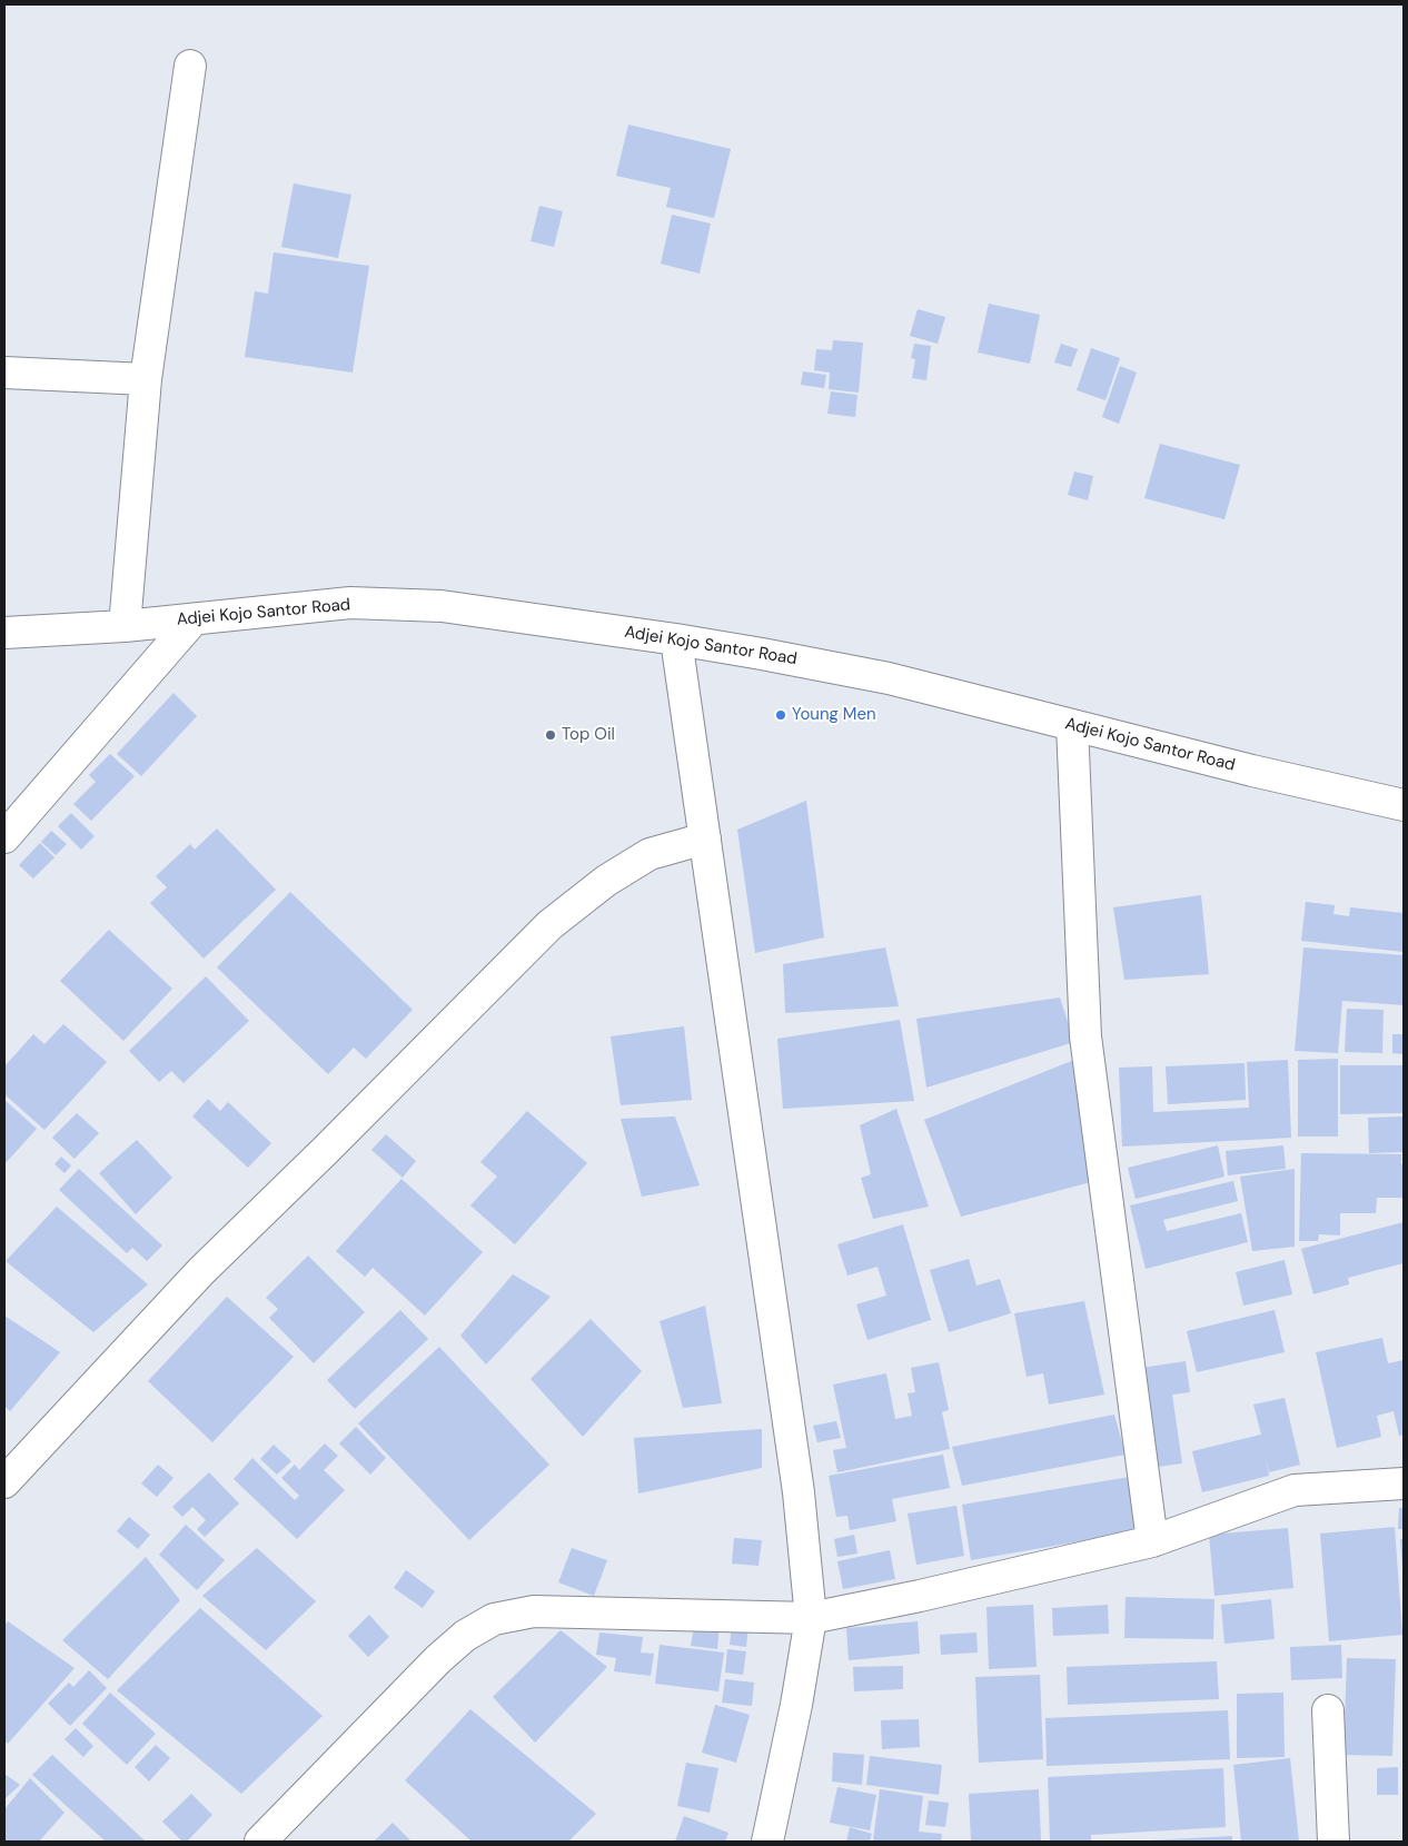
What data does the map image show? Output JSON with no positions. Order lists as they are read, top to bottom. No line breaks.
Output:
{"streets":{"street":["Adjei Kojo Santor Road"]},"places":["Young Men","Top Oil"]}
